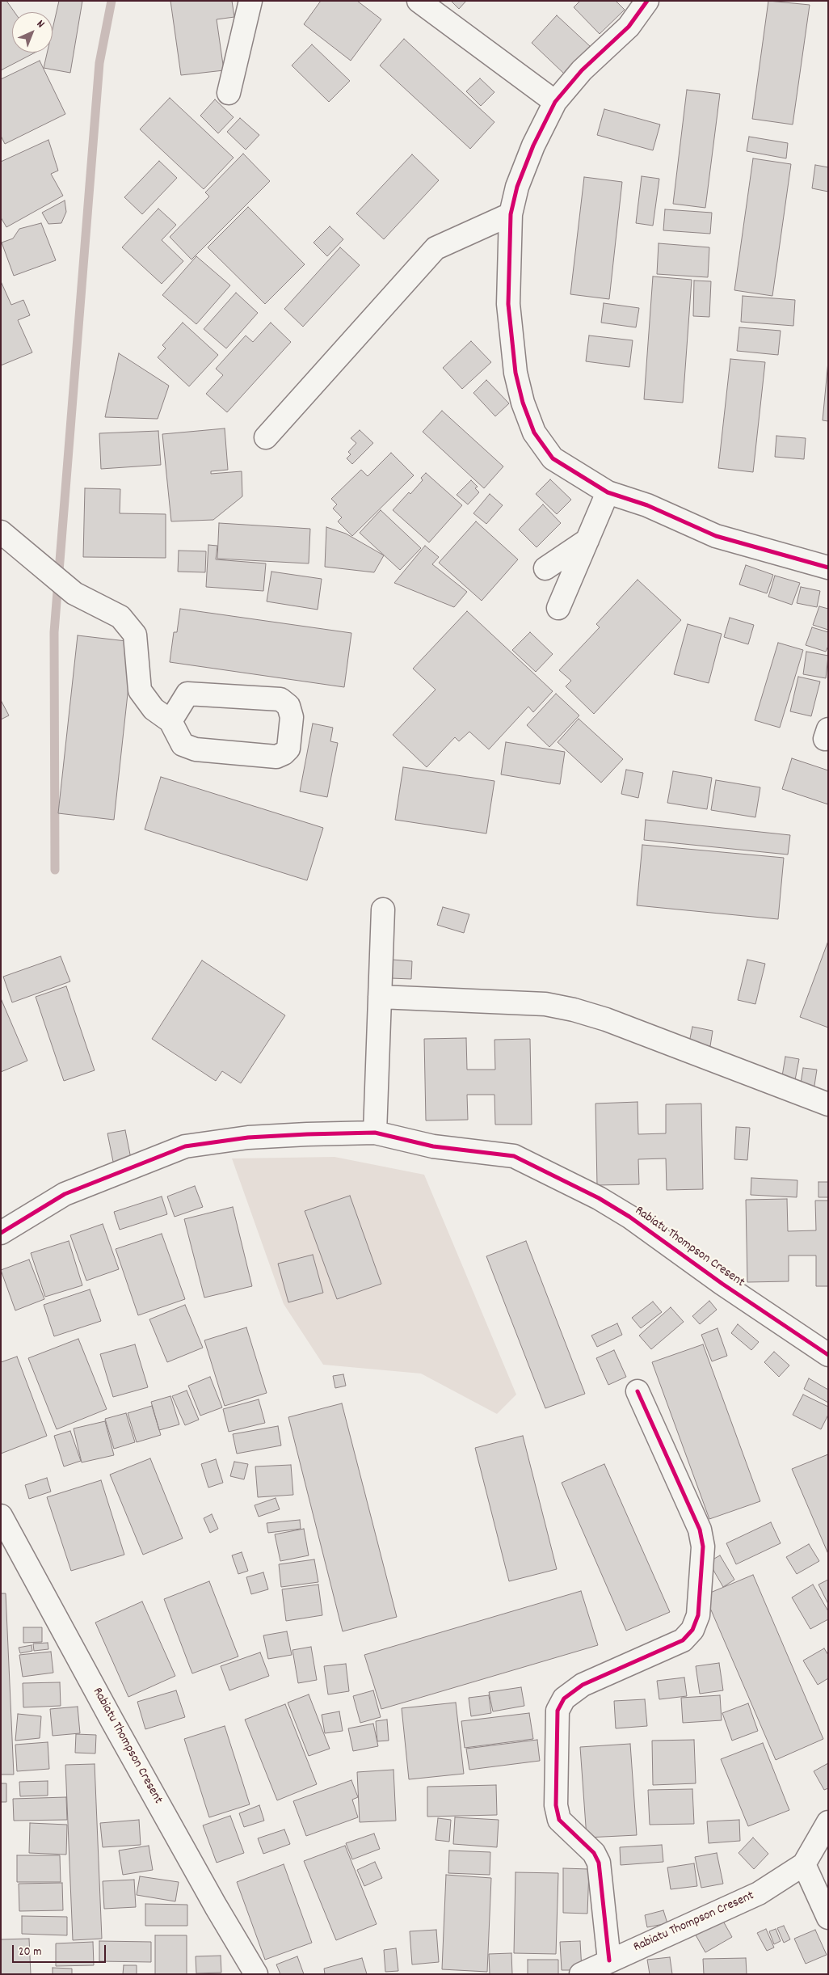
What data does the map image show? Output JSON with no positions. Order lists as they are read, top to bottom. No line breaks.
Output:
{"streets":{"street":["Rabiatu Thompson Cresent"]},"scale_bar":"20 m","north":"top right"}
